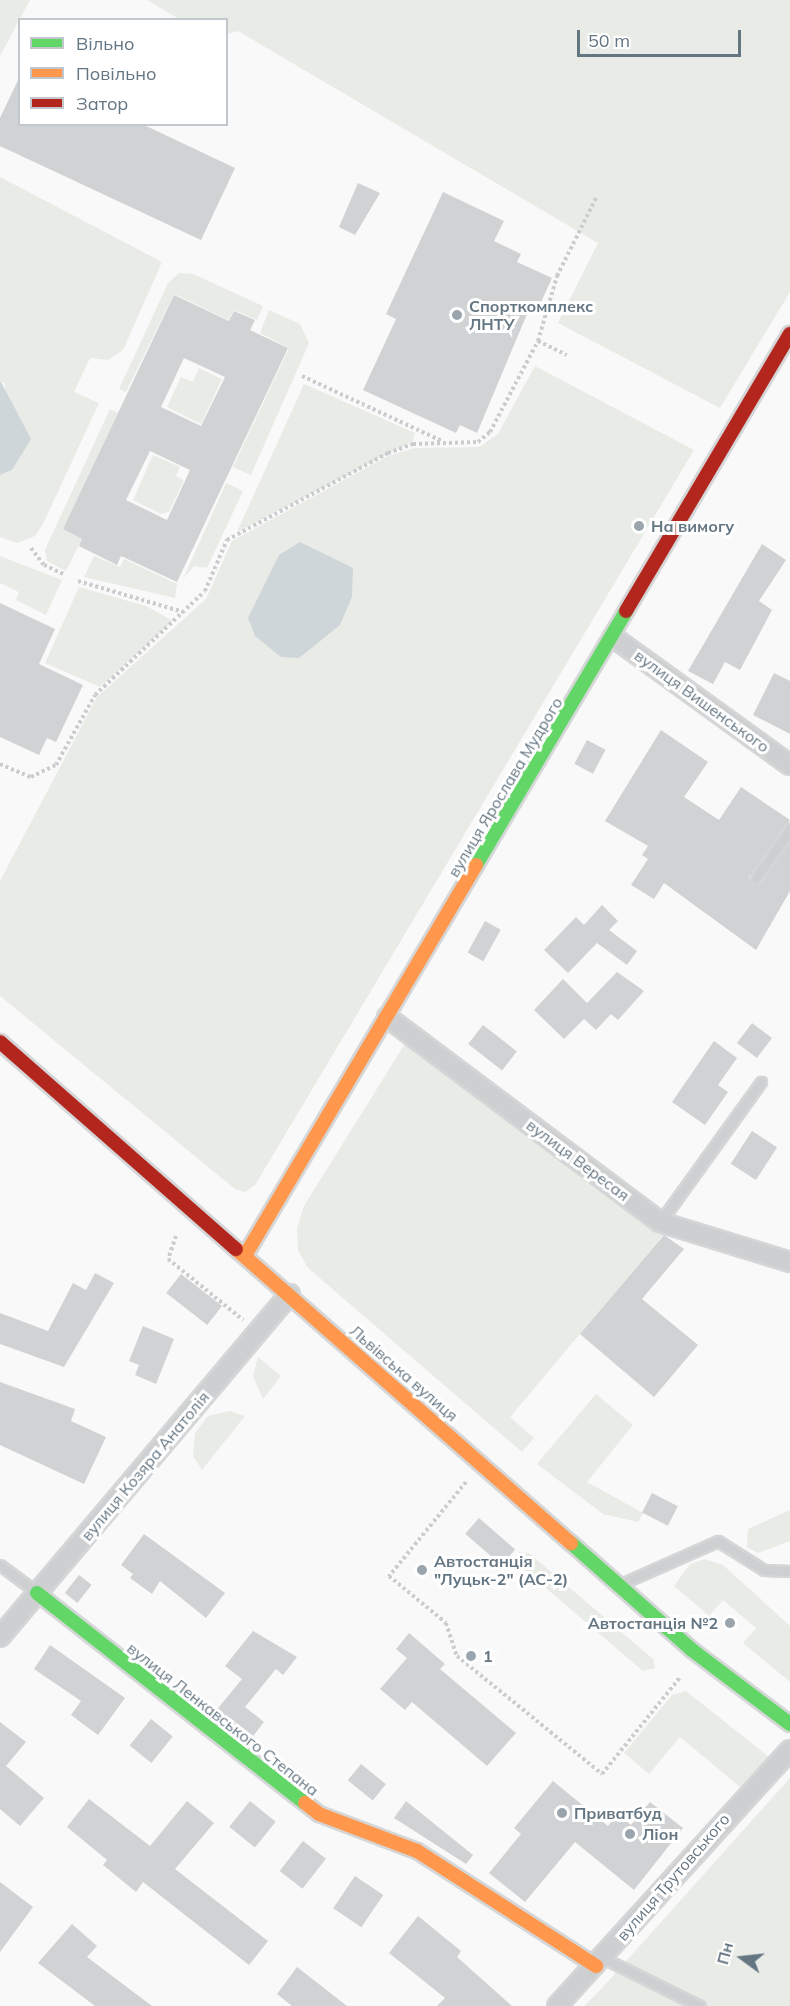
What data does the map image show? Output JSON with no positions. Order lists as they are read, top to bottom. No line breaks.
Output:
{"streets":{"main road":["вулиця Ярослава Мудрого","Львівська вулиця","вулиця Ленкавського Степана"],"street":["вулиця Вишенського","вулиця Вересая","вулиця Козяра Анатолія","вулиця Трутовського"]},"crossings":[["вулиця Вишенського","вулиця Ярослава Мудрого"],["вулиця Ярослава Мудрого","вулиця Вересая"],["вулиця Ярослава Мудрого","Львівська вулиця"],["Львівська вулиця","вулиця Козяра Анатолія"],["вулиця Козяра Анатолія","вулиця Ленкавського Степана"],["вулиця Ленкавського Степана","вулиця Трутовського"]],"places":["Спорткомплекс ЛНТУ","На вимогу","Автостанція \"Луцьк-2\" (АС-2)","Автостанція №2","1","Приватбуд","Ліон"],"legend":["Вільно","Повільно","Затор"],"scale_bar":"50 m","north":"left"}
